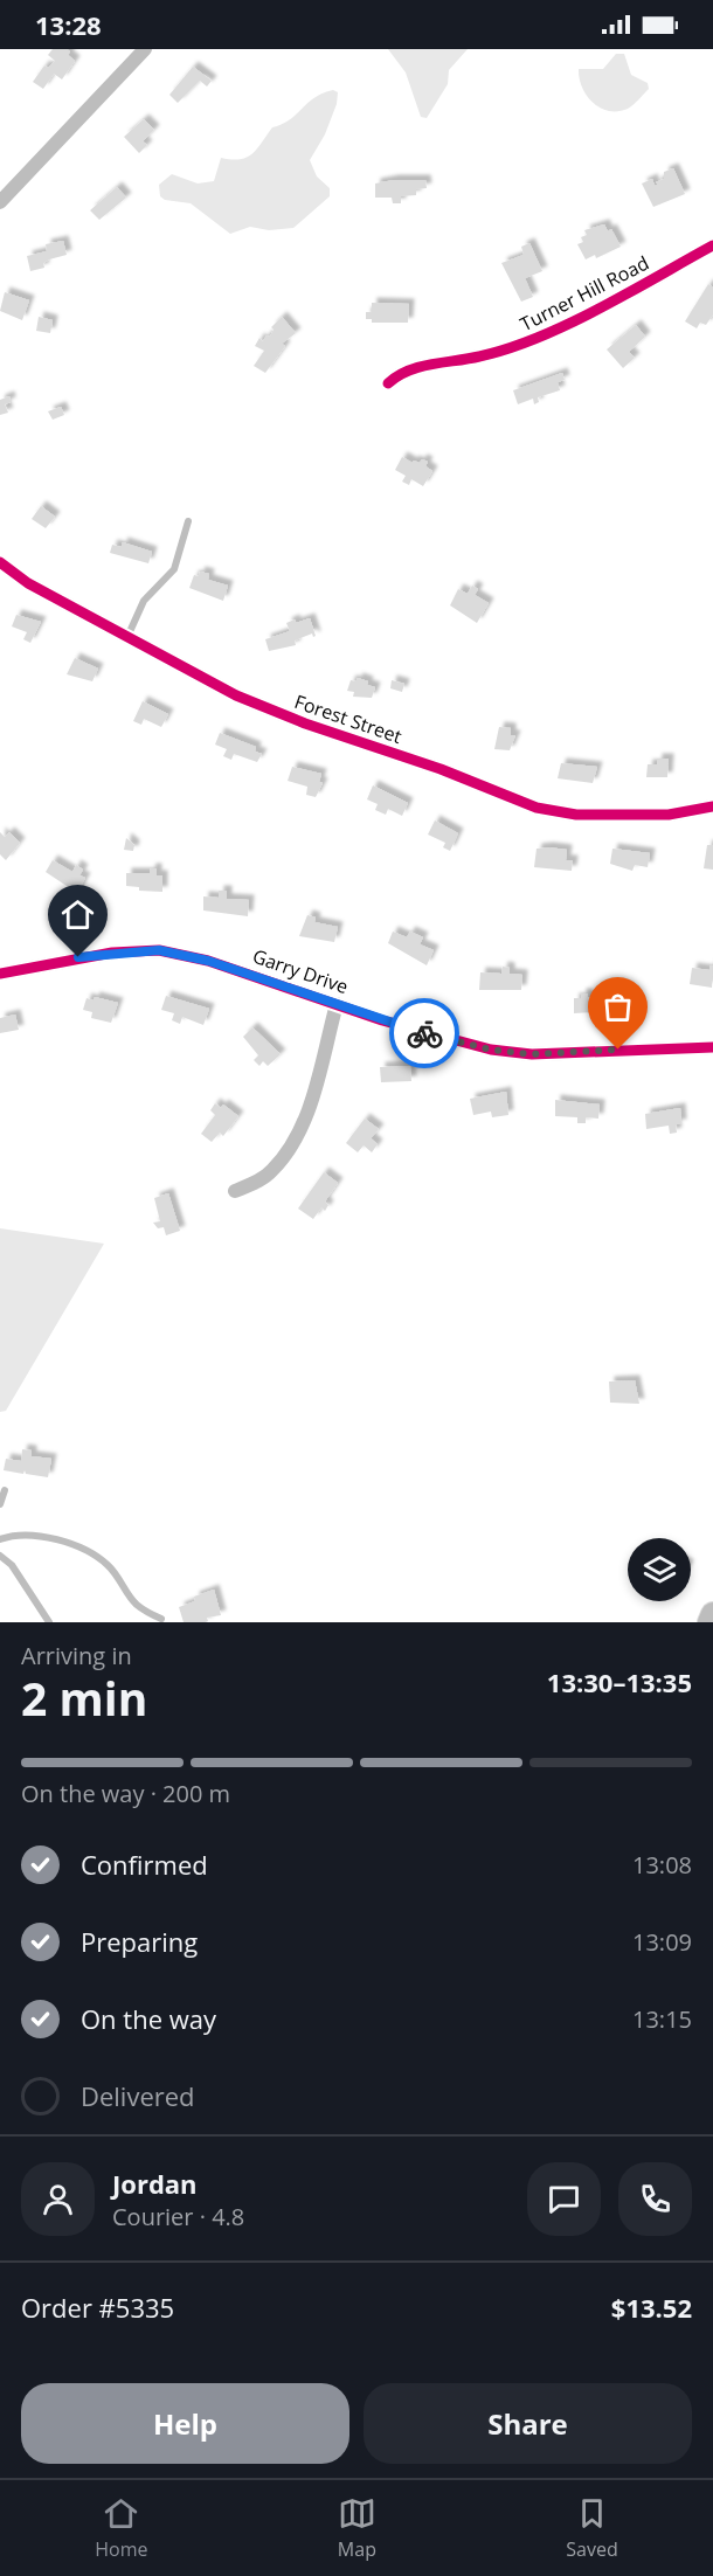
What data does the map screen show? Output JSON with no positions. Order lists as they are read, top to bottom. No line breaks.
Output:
{"streets":{"street":["Turner Hill Road","Forest Street","Garry Drive"]},"page":{"status":"13:28","heading":["2 min","Arriving in","13:30–13:35"],"panel":["Jordan","Courier · 4.8","Order #5335","$13.52"],"bar":"On the way · 200 m","list":[["Confirmed","13:08"],["Preparing","13:09"],["On the way","13:15"],"Delivered"],"buttons":["Help","Share"],"tabs":["Home","Map","Saved"]}}
